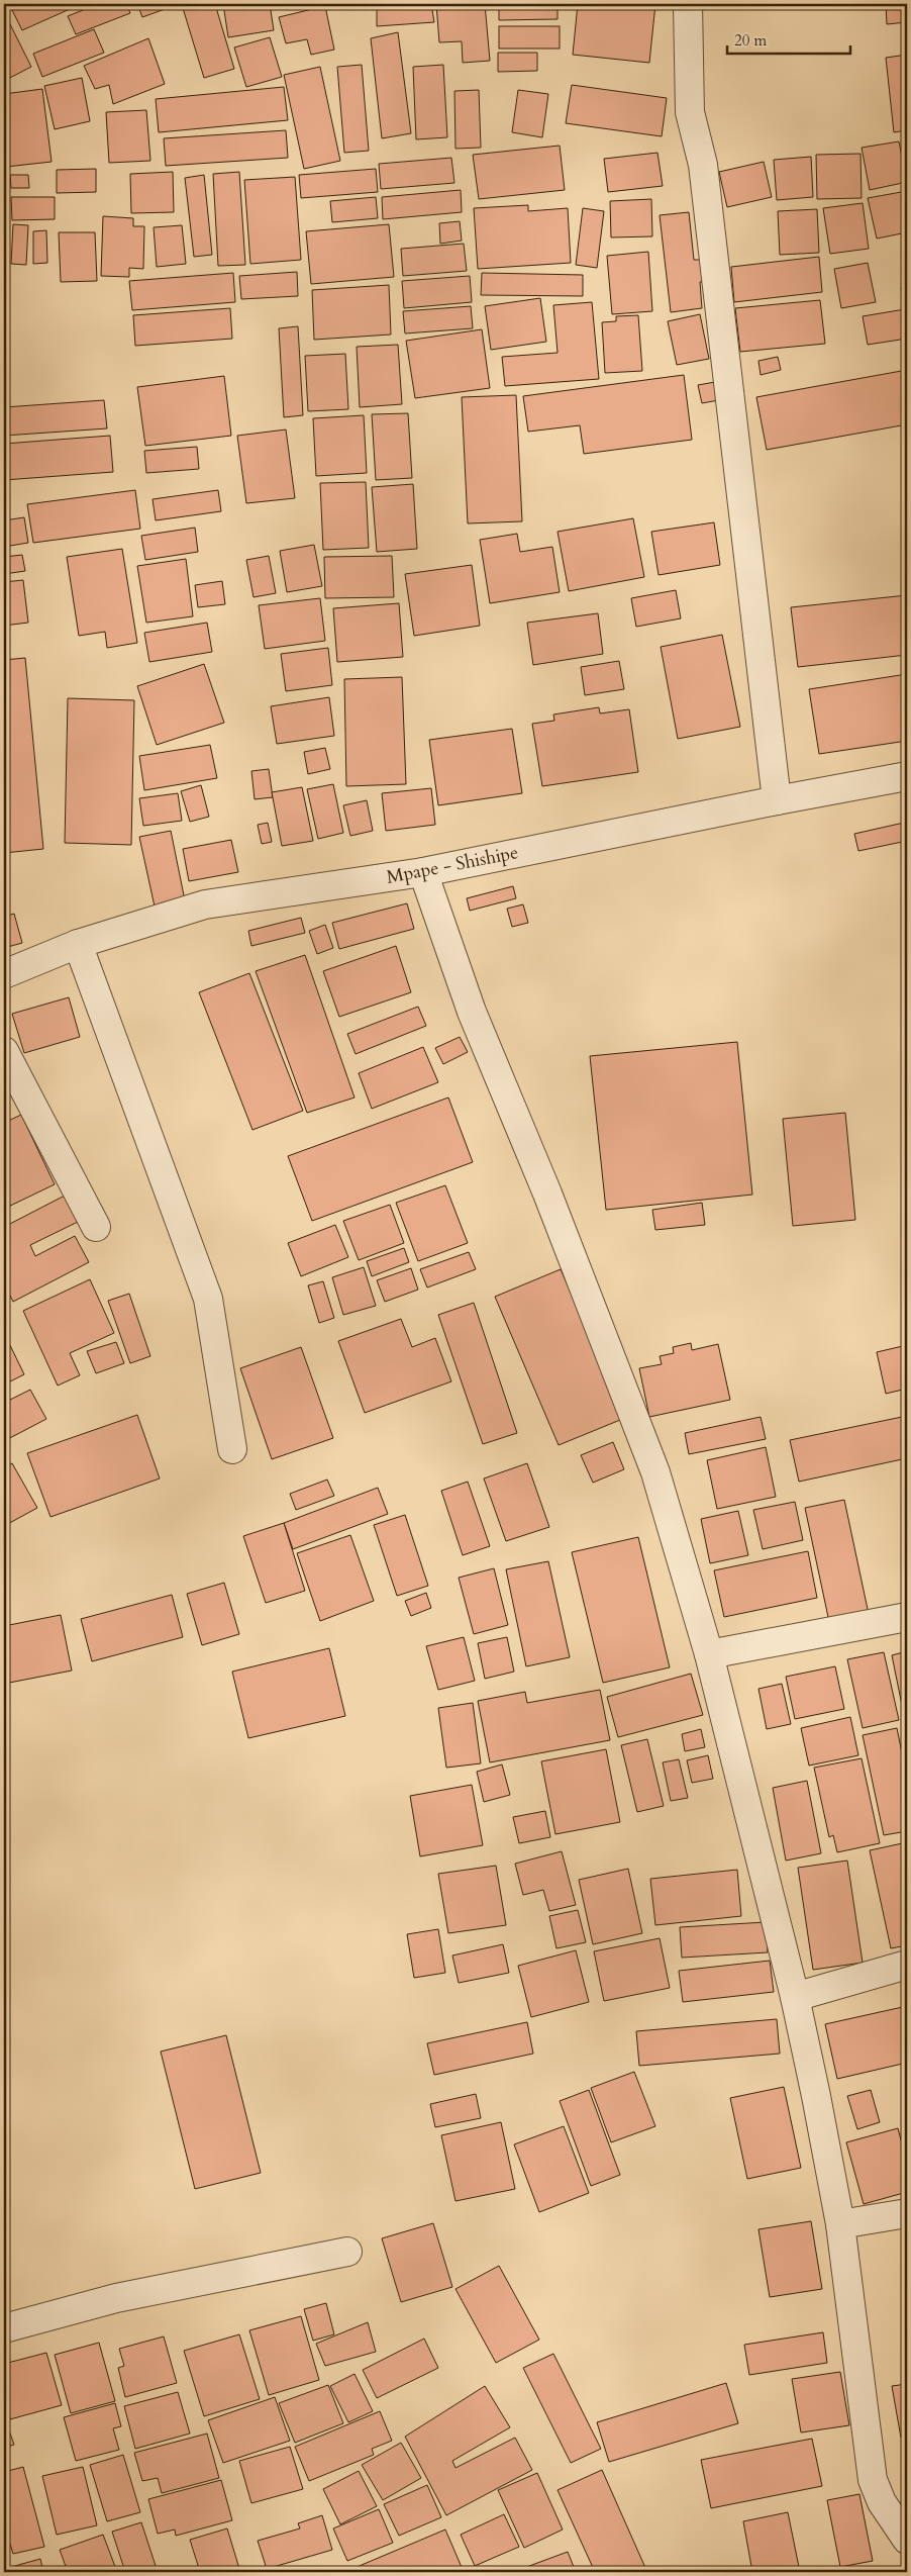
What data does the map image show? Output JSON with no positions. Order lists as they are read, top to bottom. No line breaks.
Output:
{"streets":{"street":["Mpape - Shishipe"]},"scale_bar":"20 m"}
